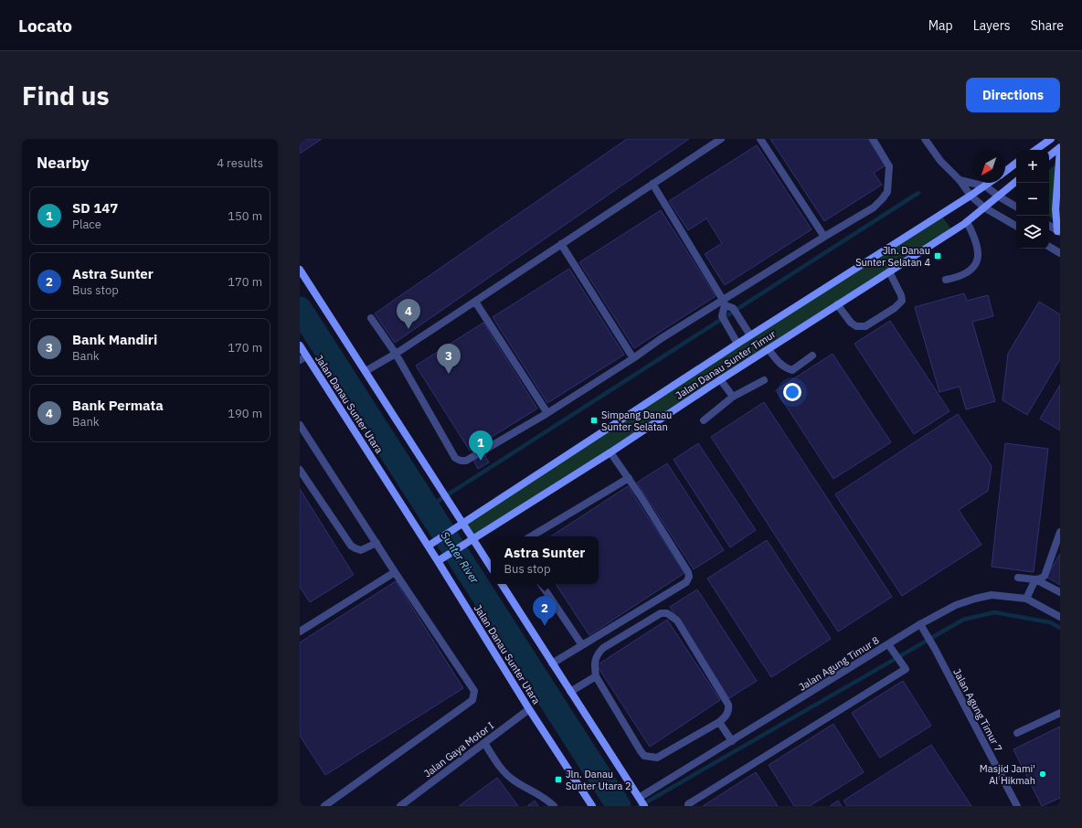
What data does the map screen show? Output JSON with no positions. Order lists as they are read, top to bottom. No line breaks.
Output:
{"streets":{"main road":["Jalan Danau Sunter Timur","Jalan Danau Sunter Utara"],"street":["Jalan Agung Timur 8","Jalan Agung Timur 7","Jalan Gaya Motor I"]},"crossings":[["Jalan Danau Sunter Timur","Jalan Danau Sunter Utara"],["Jalan Danau Sunter Utara","Jalan Gaya Motor I"],["Jalan Agung Timur 8","Jalan Agung Timur 7"]],"water":["Sunter River"],"places":{"transit":["Jln. Danau Sunter Selatan 4","Simpang Danau Sunter Selatan","Jln. Danau Sunter Utara 2"],"other":["Masjid Jami' Al Hikmah"]},"north":"bottom left","page":{"header":"Locato","nav":["Map","Layers","Share"],"buttons":"Directions","title":"Find us","heading":["Nearby","4 results"],"map_buttons":["+","−"],"list":[{"mark":"1","name":"SD 147","note":"Place","value":"150 m"},{"mark":"2","name":"Astra Sunter","note":"Bus stop","value":"170 m"},{"mark":"3","name":"Bank Mandiri","note":"Bank","value":"170 m"},{"mark":"4","name":"Bank Permata","note":"Bank","value":"190 m"}],"pins":["4","3","1","2"],"popup":["Astra Sunter","Bus stop"]}}
